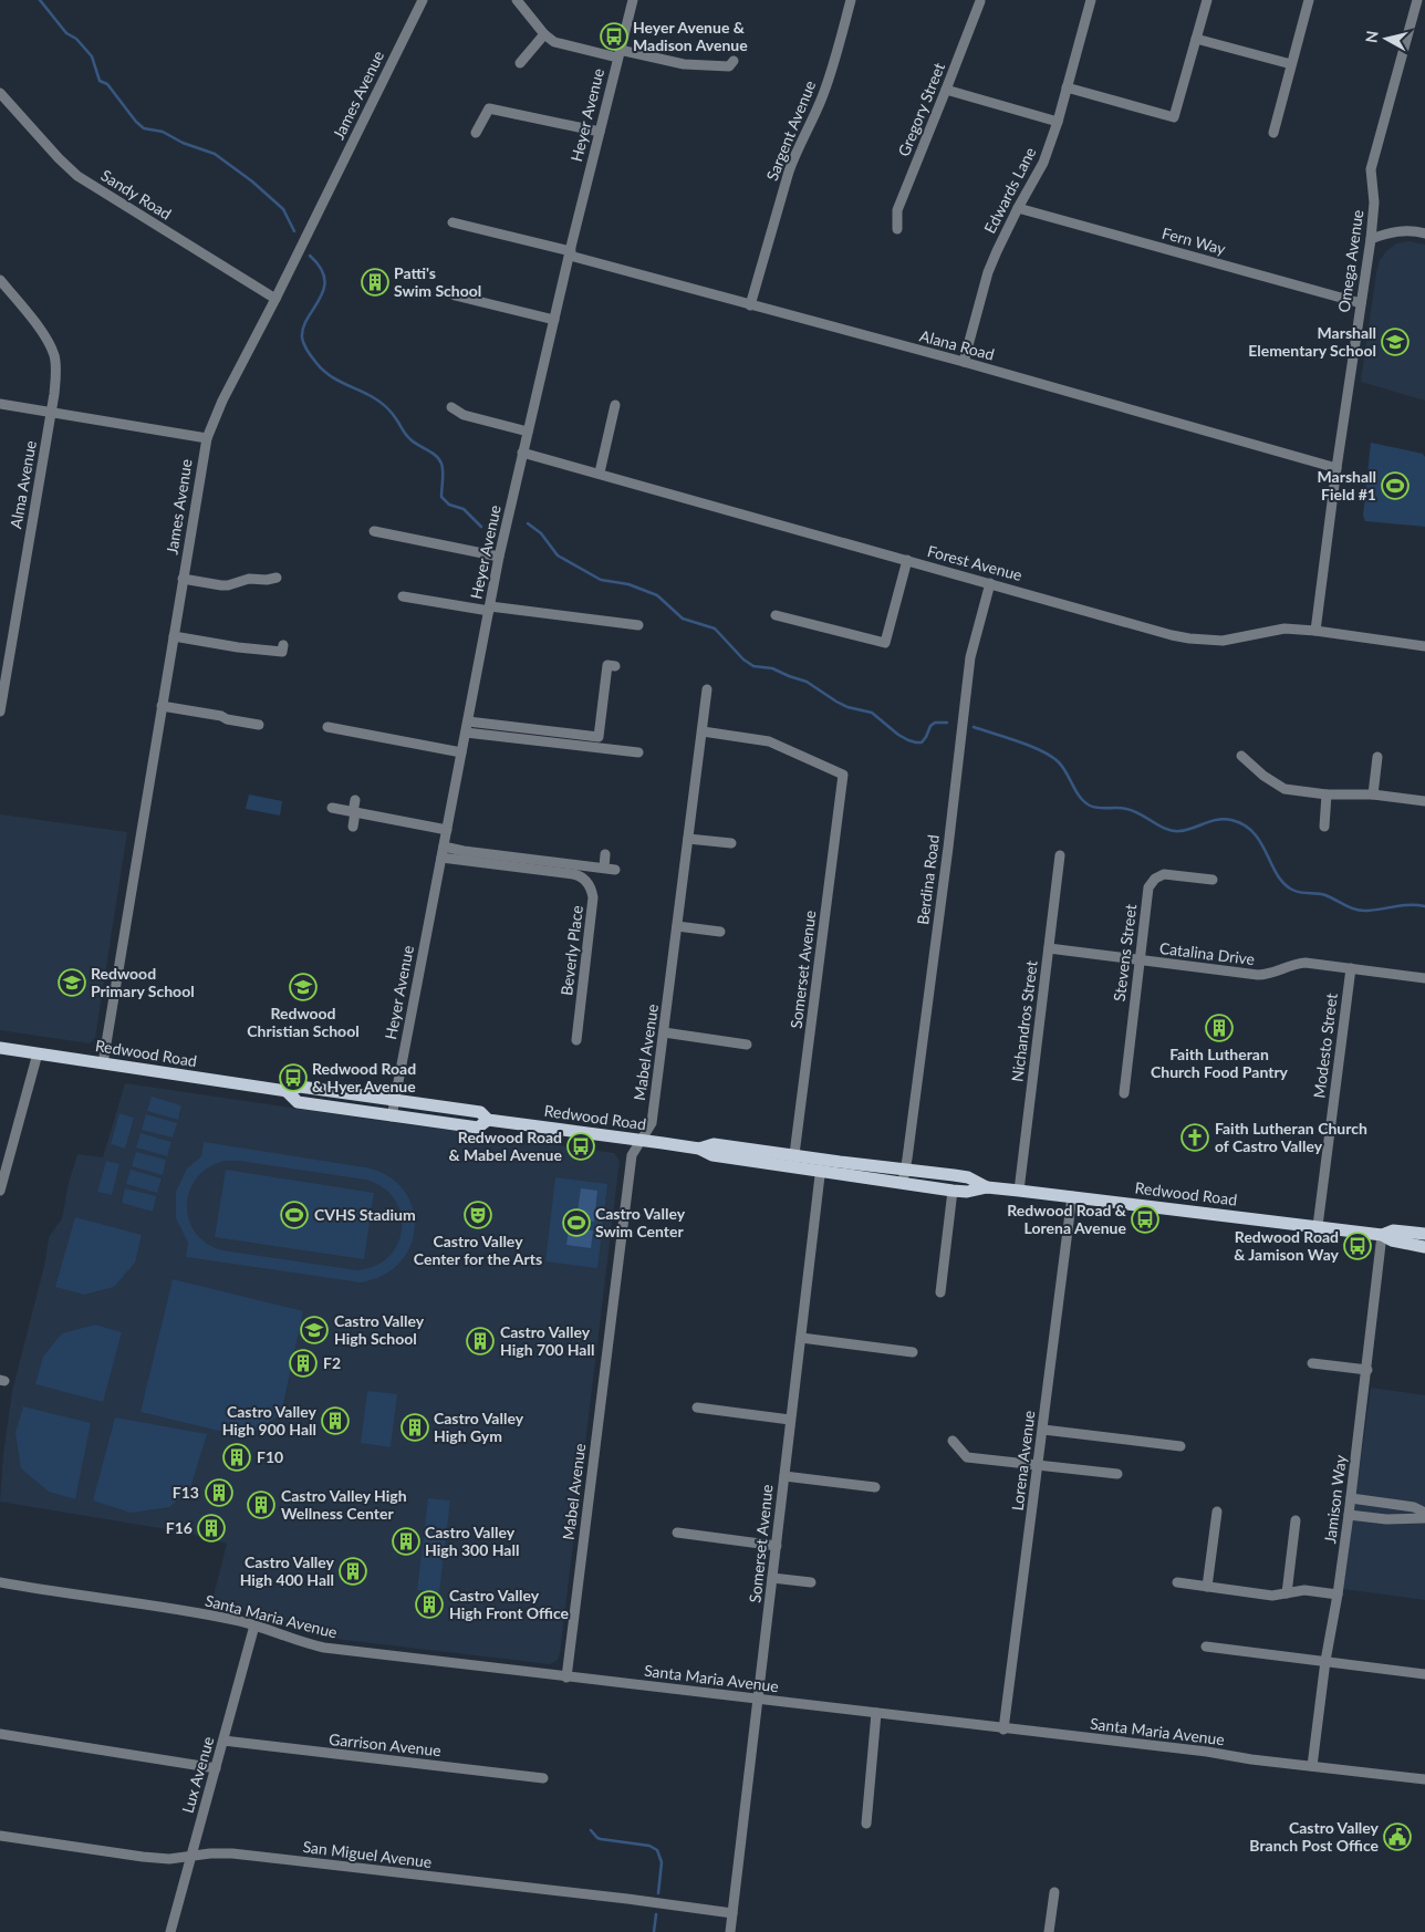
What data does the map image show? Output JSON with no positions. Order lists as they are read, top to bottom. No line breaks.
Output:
{"streets":{"main road":["Redwood Road"],"street":["James Avenue","Gregory Street","Heyer Avenue","Sargent Avenue","Edwards Lane","Sandy Road","Fern Way","Omega Avenue","Alana Road","Alma Avenue","Forest Avenue","Berdina Road","Beverly Place","Stevens Street","Catalina Drive","Somerset Avenue","Nichandros Street","Modesto Street","Mabel Avenue","Lorena Avenue","Jamison Way","Santa Maria Avenue","Garrison Avenue","Lux Avenue","San Miguel Avenue"]},"crossings":[["James Avenue","Sandy Road"],["James Avenue","Redwood Road"],["Heyer Avenue","Alana Road"],["Heyer Avenue","Forest Avenue"],["Heyer Avenue","Beverly Place"],["Heyer Avenue","Redwood Road"],["Sargent Avenue","Alana Road"],["Edwards Lane","Fern Way"],["Edwards Lane","Alana Road"],["Fern Way","Omega Avenue"],["Omega Avenue","Alana Road"],["Omega Avenue","Forest Avenue"],["Forest Avenue","Berdina Road"],["Berdina Road","Redwood Road"],["Stevens Street","Catalina Drive"],["Catalina Drive","Nichandros Street"],["Catalina Drive","Modesto Street"],["Somerset Avenue","Mabel Avenue"],["Somerset Avenue","Redwood Road"],["Somerset Avenue","Santa Maria Avenue"],["Somerset Avenue","San Miguel Avenue"],["Nichandros Street","Redwood Road"],["Modesto Street","Redwood Road"],["Mabel Avenue","Redwood Road"],["Mabel Avenue","Santa Maria Avenue"],["Redwood Road","Lorena Avenue"],["Redwood Road","Jamison Way"],["Lorena Avenue","Santa Maria Avenue"],["Jamison Way","Santa Maria Avenue"],["Santa Maria Avenue","Lux Avenue"],["Garrison Avenue","Lux Avenue"],["Lux Avenue","San Miguel Avenue"]],"places":{"bus stop":["Heyer Avenue & Madison Avenue","Redwood Road & Hyer Avenue","Redwood Road & Mabel Avenue","Redwood Road & Lorena Avenue","Redwood Road & Jamison Way"],"building":["Patti's Swim School","Faith Lutheran Church Food Pantry","Castro Valley High 700 Hall","F2","Castro Valley High 900 Hall","Castro Valley High Gym","F10","F13","Castro Valley High Wellness Center","F16","Castro Valley High 300 Hall","Castro Valley High 400 Hall","Castro Valley High Front Office"],"school or university":["Marshall Elementary School","Redwood Primary School","Redwood Christian School","Castro Valley High School"],"sports":["Marshall Field #1","CVHS Stadium","Castro Valley Swim Center"],"church":["Faith Lutheran Church of Castro Valley"],"theatre":["Castro Valley Center for the Arts"],"public building":["Castro Valley Branch Post Office"]},"north":"left"}
